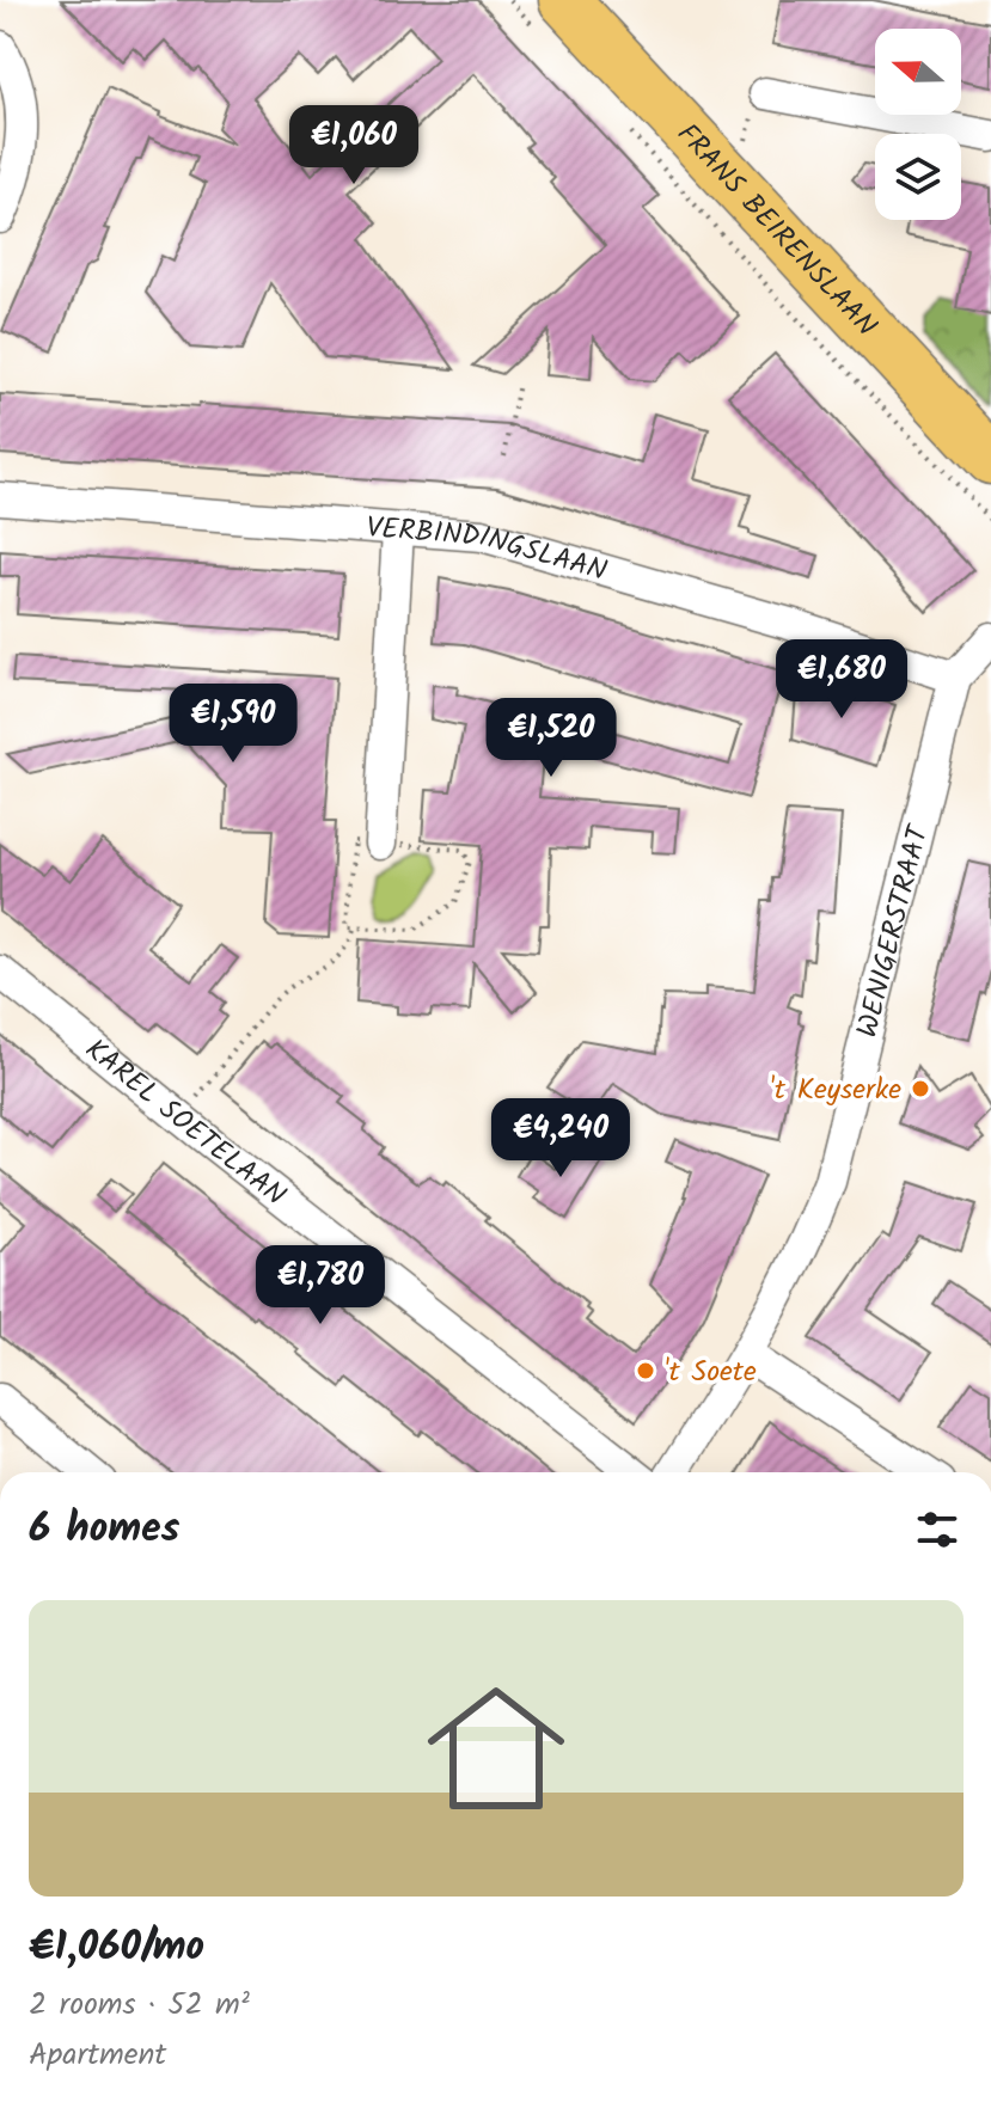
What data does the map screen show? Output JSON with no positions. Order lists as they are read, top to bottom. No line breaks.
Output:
{"streets":{"main road":["FRANS BEIRENSLAAN"],"street":["VERBINDINGSLAAN","WENIGERSTRAAT","KAREL SOETELAAN"]},"crossings":[["VERBINDINGSLAAN","WENIGERSTRAAT"]],"places":["'t Keyserke","'t Soete"],"north":"left","page":{"price":["€1,060","€1,680","€1,590","€1,520","€4,240","€1,780"],"heading":"6 homes","list":[{"name":"€1,060/mo","note":"2 rooms · 52 m² · Apartment"}]}}
